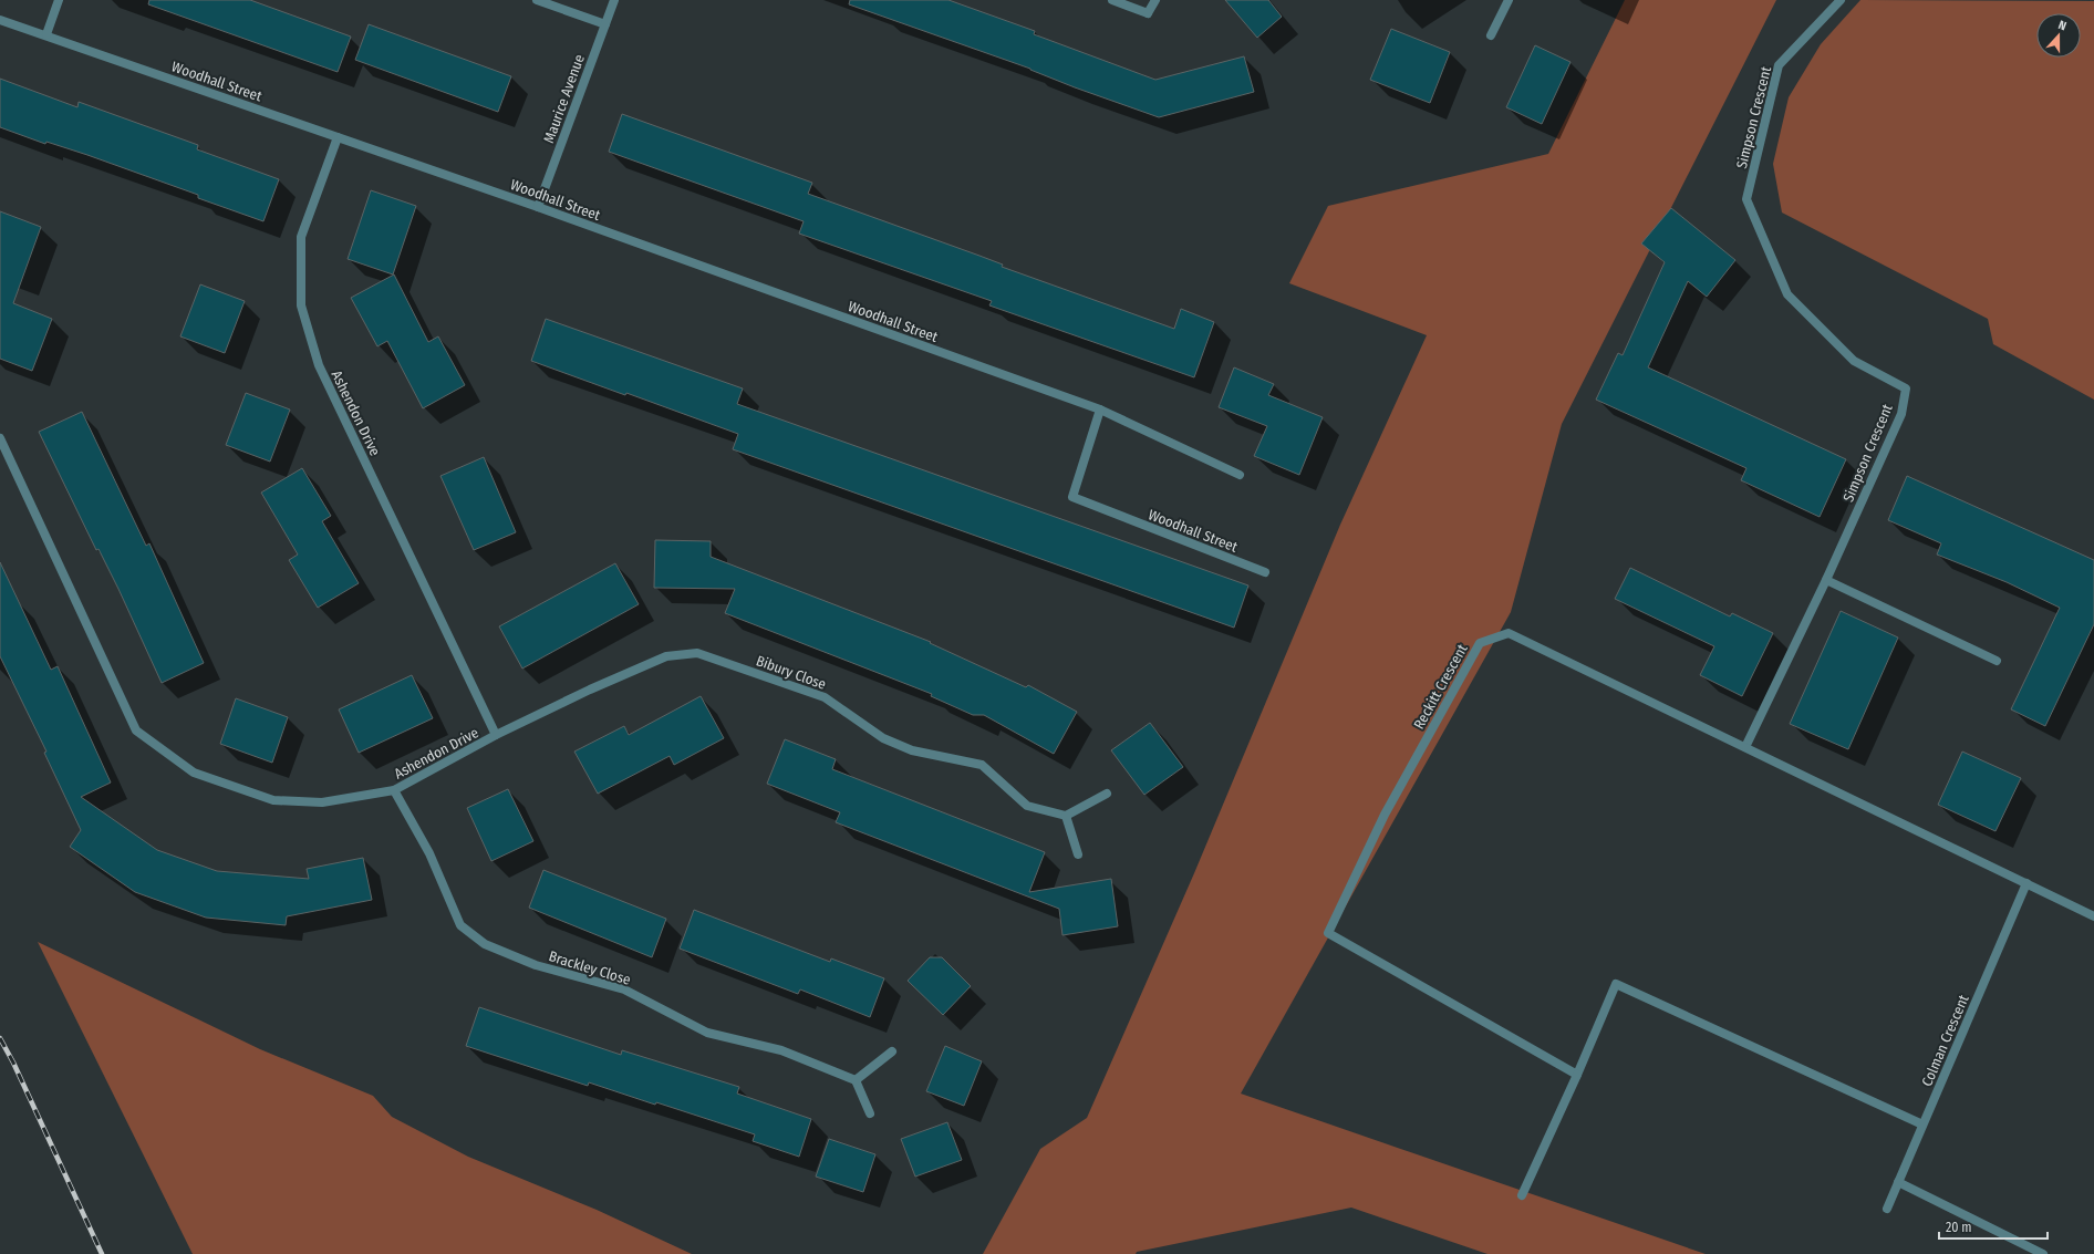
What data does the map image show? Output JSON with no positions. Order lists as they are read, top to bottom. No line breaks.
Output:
{"streets":{"street":["Woodhall Street","Maurice Avenue","Simpson Crescent","Ashendon Drive","Bibury Close","Reckitt Crescent","Brackley Close","Colman Crescent"]},"crossings":[["Woodhall Street","Maurice Avenue"],["Woodhall Street","Ashendon Drive"],["Simpson Crescent","Reckitt Crescent"],["Ashendon Drive","Bibury Close"],["Ashendon Drive","Brackley Close"]],"scale_bar":"20 m","north":"top"}
